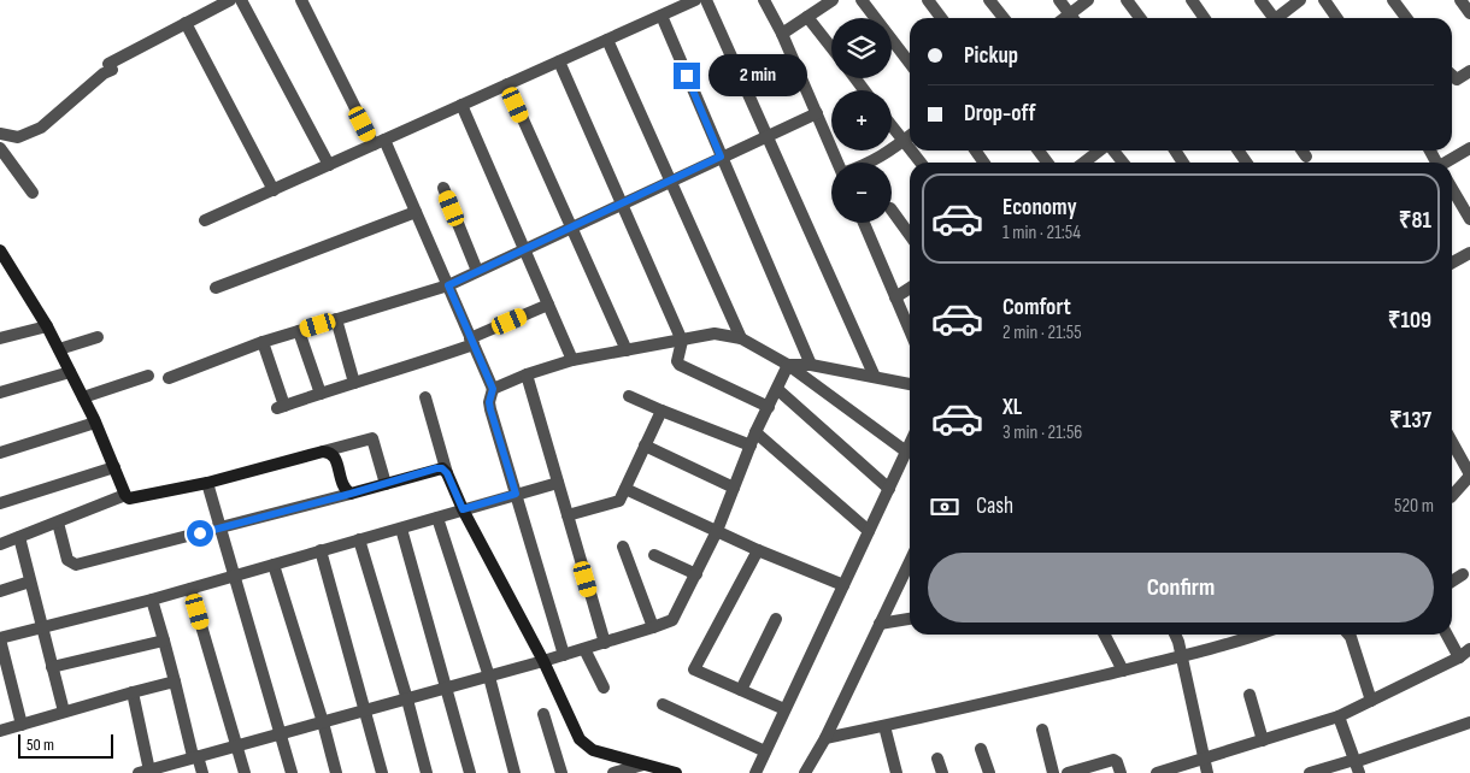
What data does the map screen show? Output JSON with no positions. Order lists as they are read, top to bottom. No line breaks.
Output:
{"scale_bar":"50 m","page":{"map_buttons":["+","−"],"banner":["Pickup","Drop-off"],"bubble":"2 min","list":[{"name":"Economy","note":"1 min · 21:54","value":"₹81"},{"name":"Comfort","note":"2 min · 21:55","value":"₹109"},{"name":"XL","note":"3 min · 21:56","value":"₹137"}],"pay":["Cash","520 m"],"buttons":"Confirm","scale":"50 m"}}
